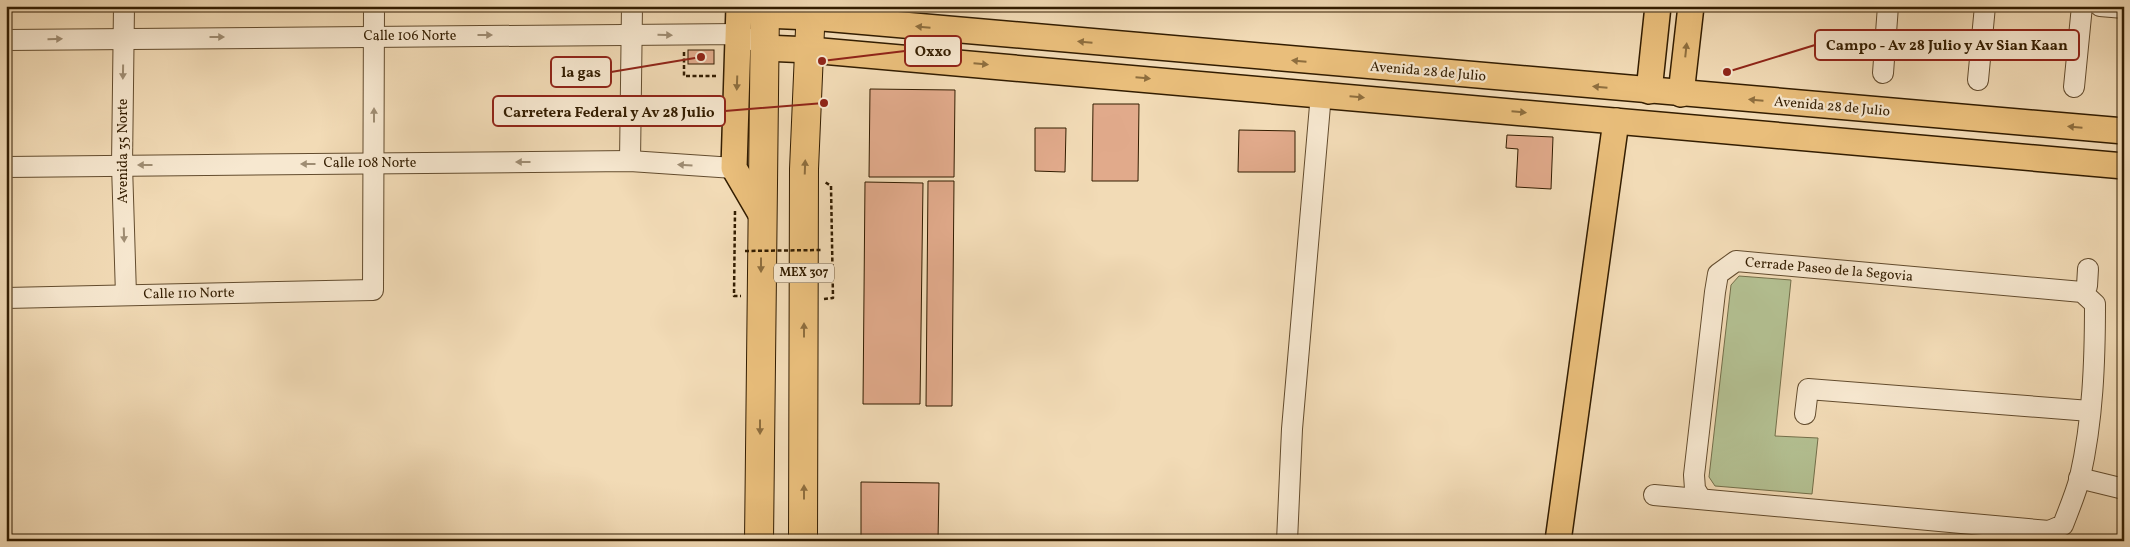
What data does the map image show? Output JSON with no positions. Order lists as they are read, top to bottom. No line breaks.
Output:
{"streets":{"highway":["MEX 307"],"main road":["Avenida 28 de Julio"],"street":["Calle 106 Norte","Avenida 35 Norte","Calle 108 Norte","Cerrade Paseo de la Segovia","Calle 110 Norte"]},"crossings":[["Calle 106 Norte","Avenida 35 Norte"],["Avenida 28 de Julio","MEX 307"],["Avenida 35 Norte","Calle 108 Norte"],["Avenida 35 Norte","Calle 110 Norte"],["Calle 108 Norte","Calle 110 Norte"]],"one_way":["Calle 106 Norte","Avenida 35 Norte","Calle 108 Norte"],"places":["la gas","Oxxo","Campo - Av 28 Julio y Av Sian Kaan","Carretera Federal y Av 28 Julio"]}
